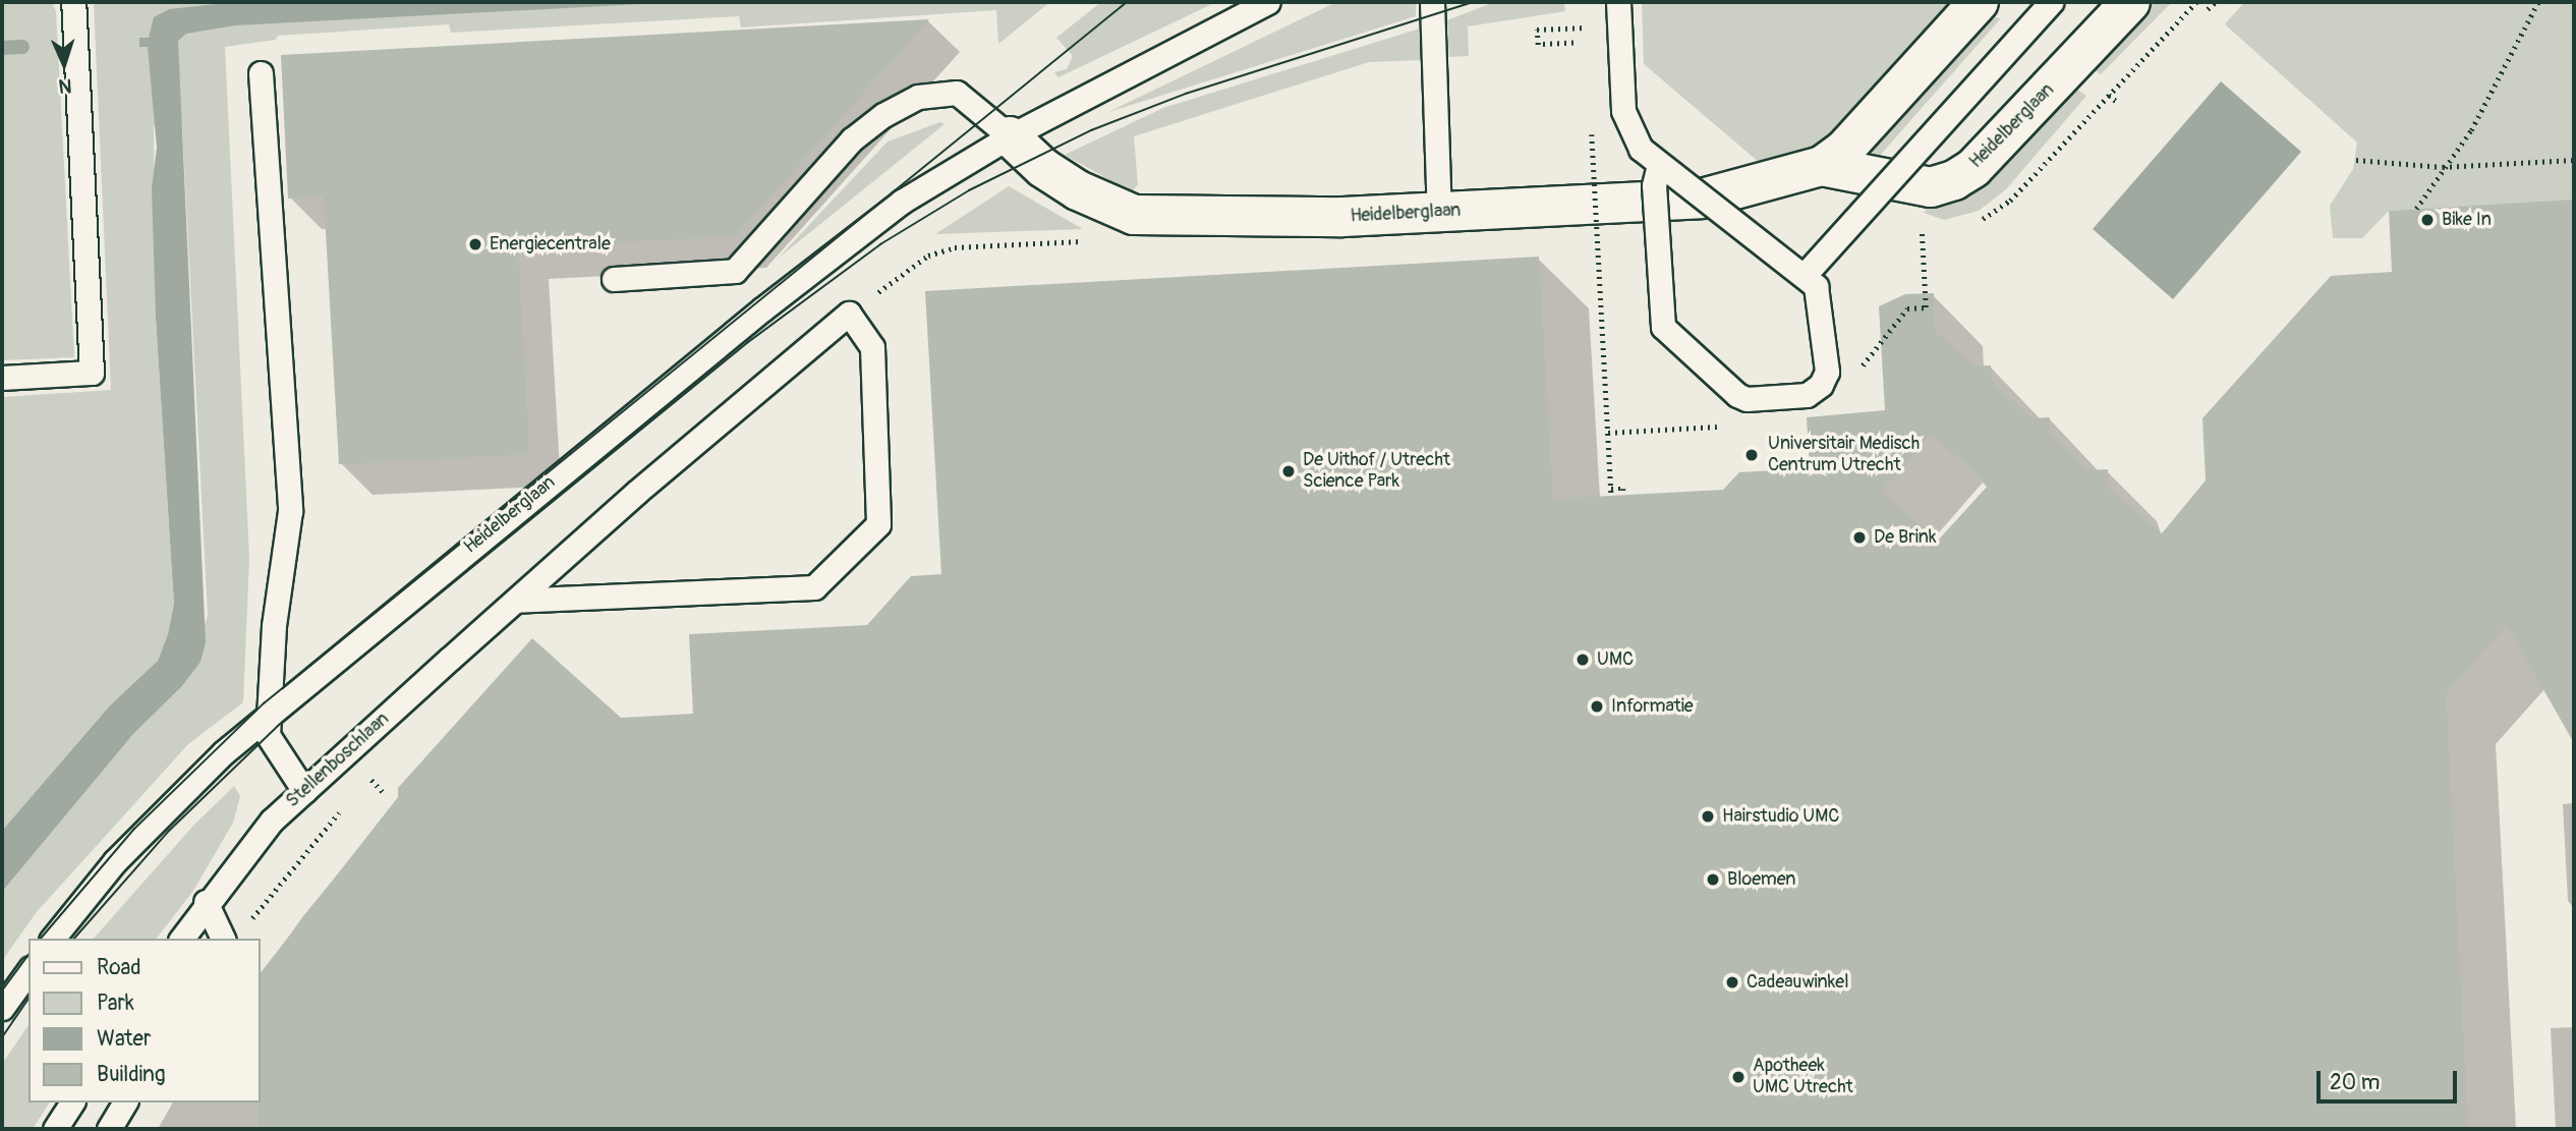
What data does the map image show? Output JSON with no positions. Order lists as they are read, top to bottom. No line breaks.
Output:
{"streets":{"street":["Heidelberglaan"],"lane":["Stellenboschlaan"]},"places":["Bike In","Energiecentrale","Universitair Medisch Centrum Utrecht","De Uithof / Utrecht Science Park","De Brink","UMC","Informatie","Hairstudio UMC","Bloemen","Cadeauwinkel","Apotheek UMC Utrecht"],"legend":["Road","Park","Water","Building"],"scale_bar":"20 m","north":"bottom"}
